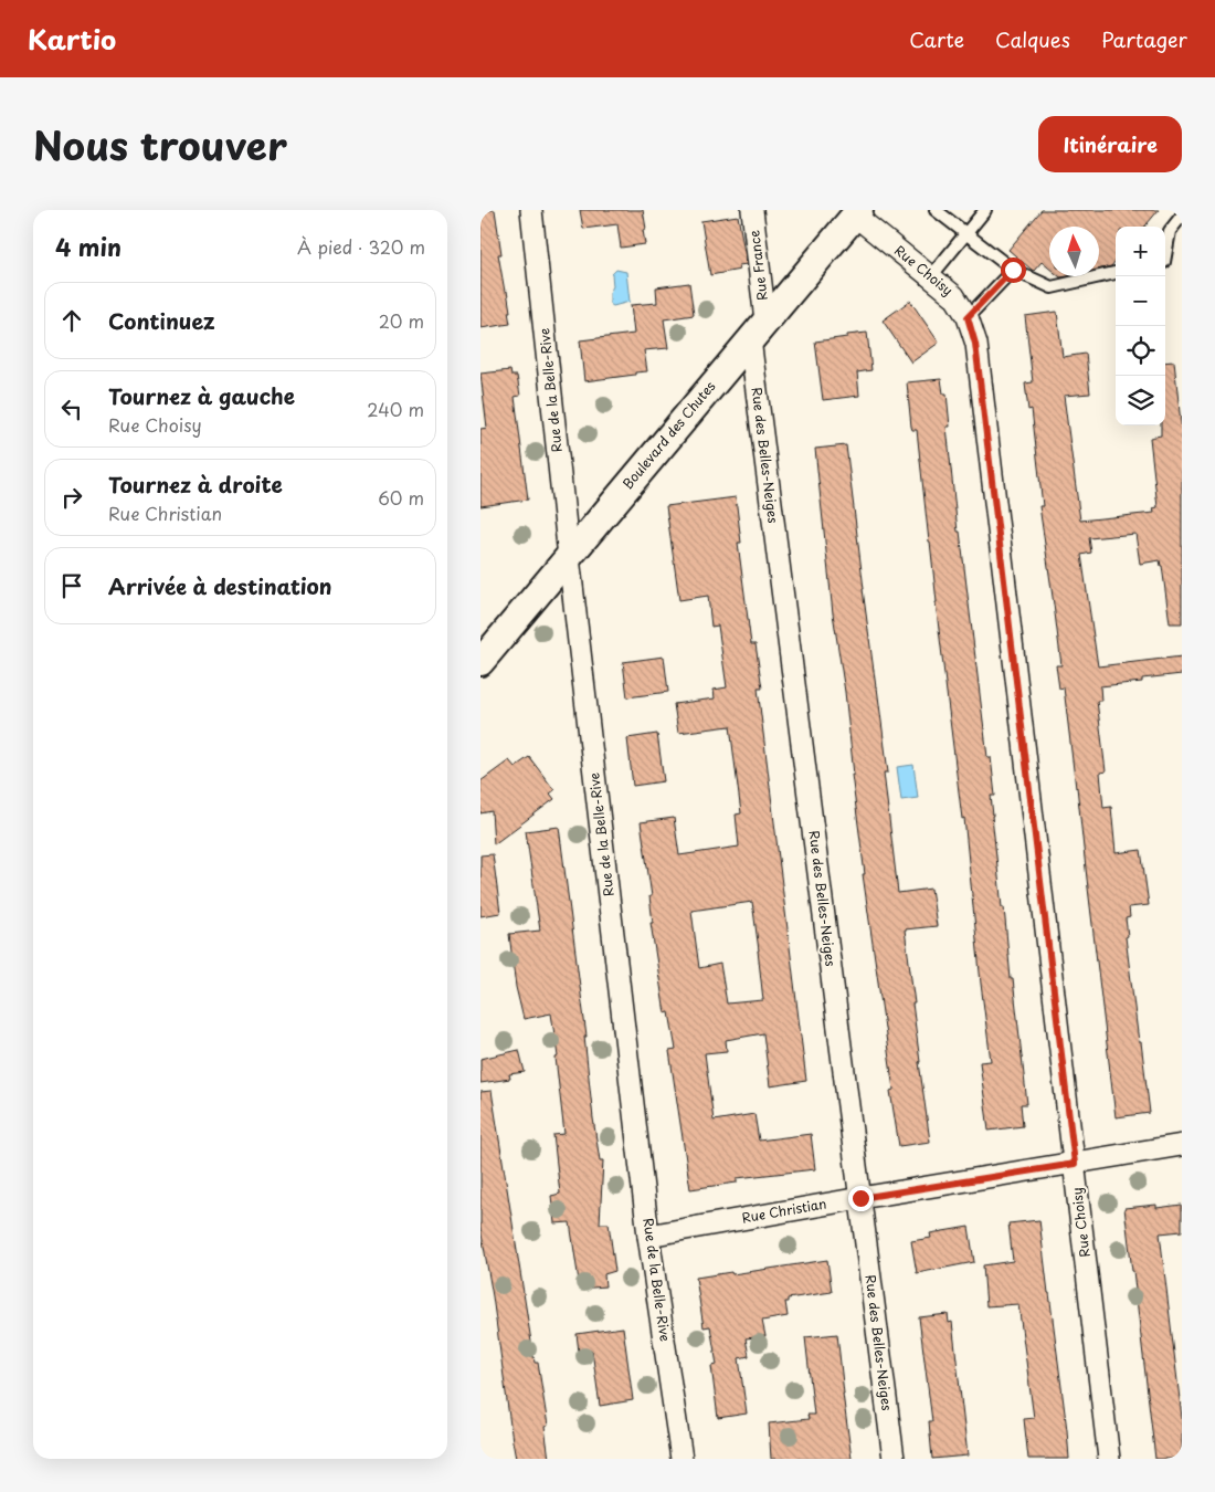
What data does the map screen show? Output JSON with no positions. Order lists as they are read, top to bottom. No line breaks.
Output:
{"streets":{"street":["Rue France","Rue Choisy","Rue de la Belle-Rive","Boulevard des Chutes","Rue des Belles-Neiges","Rue Christian"]},"crossings":[["Rue France","Boulevard des Chutes"],["Rue France","Rue des Belles-Neiges"],["Rue Choisy","Boulevard des Chutes"],["Rue Choisy","Rue Christian"],["Rue de la Belle-Rive","Boulevard des Chutes"],["Rue de la Belle-Rive","Rue Christian"],["Boulevard des Chutes","Rue des Belles-Neiges"],["Rue des Belles-Neiges","Rue Christian"]],"north":"top","page":{"header":"Kartio","nav":["Carte","Calques","Partager"],"title":"Nous trouver","buttons":"Itinéraire","heading":["4 min","À pied · 320 m"],"map_buttons":["+","−"],"list":[["Continuez","20 m"],["Tournez à gauche","Rue Choisy","240 m"],["Tournez à droite","Rue Christian","60 m"],"Arrivée à destination"]}}
